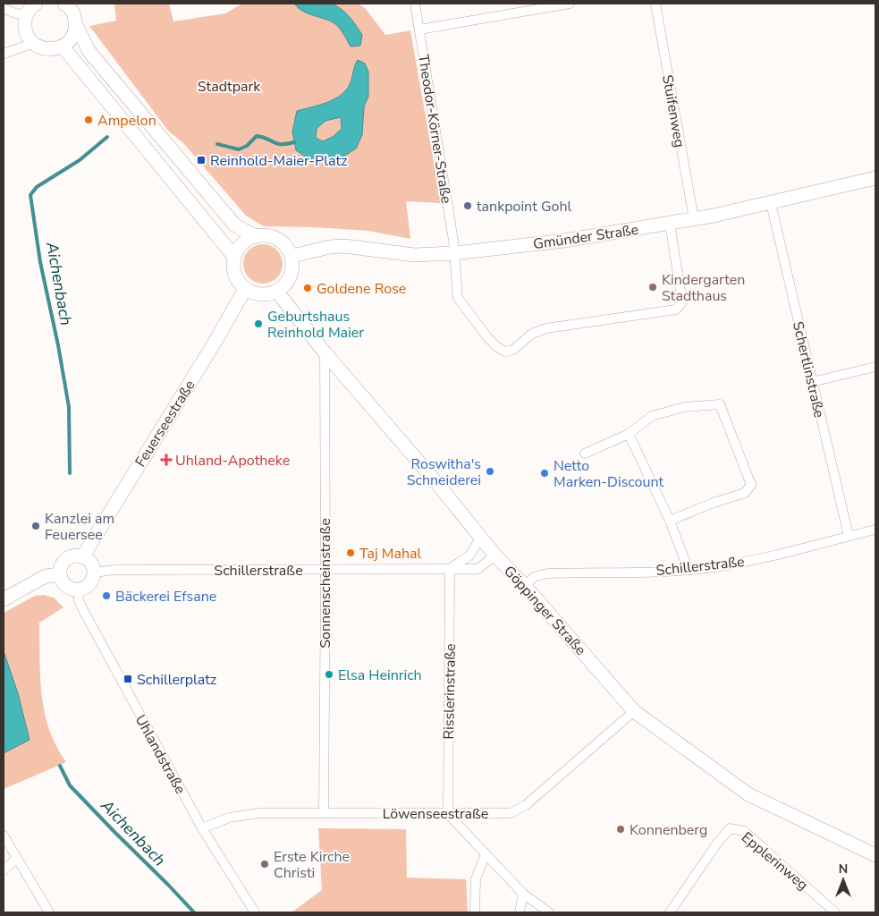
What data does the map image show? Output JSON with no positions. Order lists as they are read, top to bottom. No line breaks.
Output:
{"streets":{"main road":["Gmünder Straße","Feuerseestraße","Göppinger Straße"],"street":["Stuifenweg","Theodor-Körner-Straße","Schertlinstraße","Schillerstraße","Sonnenscheinstraße","Risslerinstraße","Uhlandstraße","Löwenseestraße","Epplerinweg"]},"crossings":[["Stuifenweg","Gmünder Straße"],["Theodor-Körner-Straße","Gmünder Straße"],["Gmünder Straße","Schertlinstraße"],["Gmünder Straße","Feuerseestraße"],["Gmünder Straße","Göppinger Straße"],["Schertlinstraße","Schillerstraße"],["Feuerseestraße","Schillerstraße"],["Feuerseestraße","Göppinger Straße"],["Feuerseestraße","Uhlandstraße"],["Schillerstraße","Sonnenscheinstraße"],["Schillerstraße","Göppinger Straße"],["Schillerstraße","Risslerinstraße"],["Schillerstraße","Uhlandstraße"],["Sonnenscheinstraße","Göppinger Straße"],["Sonnenscheinstraße","Löwenseestraße"],["Göppinger Straße","Löwenseestraße"],["Risslerinstraße","Löwenseestraße"],["Uhlandstraße","Löwenseestraße"]],"water":["Aichenbach"],"parks":["Stadtpark"],"places":{"other":["Ampelon","tankpoint Gohl","Kindergarten Stadthaus","Goldene Rose","Geburtshaus Reinhold Maier","Roswitha's Schneiderei","Netto Marken-Discount","Kanzlei am Feuersee","Taj Mahal","Bäckerei Efsane","Elsa Heinrich","Konnenberg","Erste Kirche Christi"],"transit":["Reinhold-Maier-Platz","Schillerplatz"],"health":["Uhland-Apotheke"]},"north":"top"}
